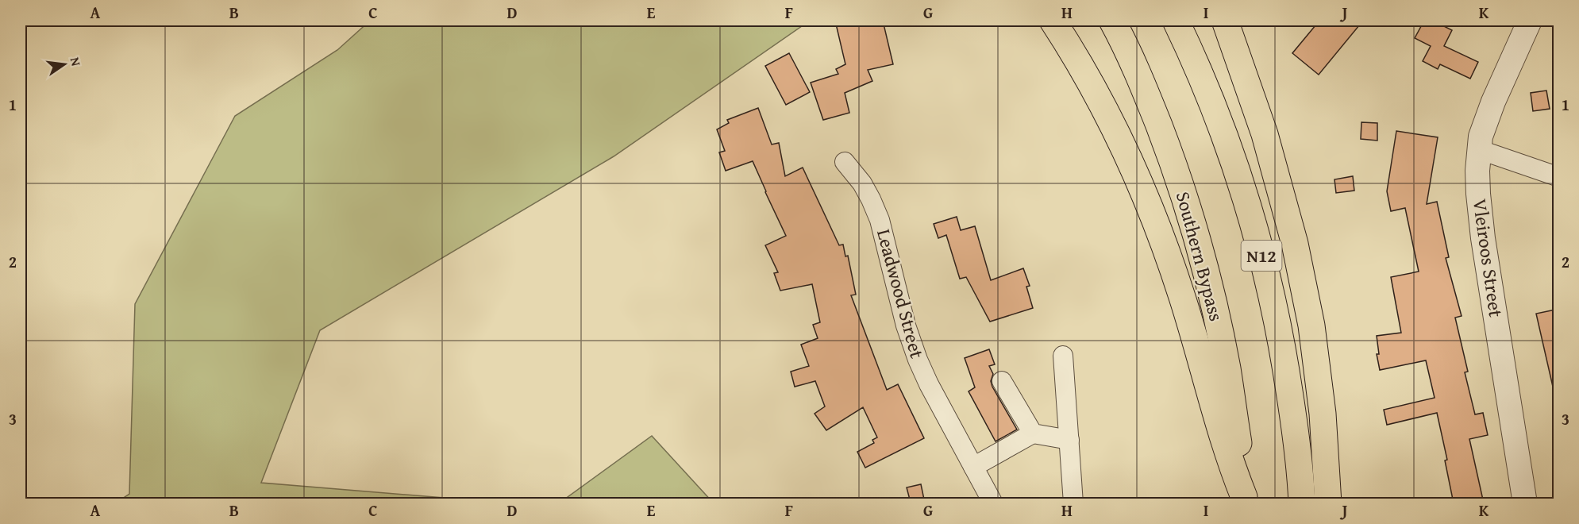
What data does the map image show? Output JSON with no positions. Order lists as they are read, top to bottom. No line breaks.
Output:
{"streets":{"highway":["N12","Southern Bypass"],"street":["Vleiroos Street","Leadwood Street"]},"north":"right","grid":{"columns":["A","B","C","D","E","F","G","H","I","J","K"],"rows":["1","2","3"]}}
